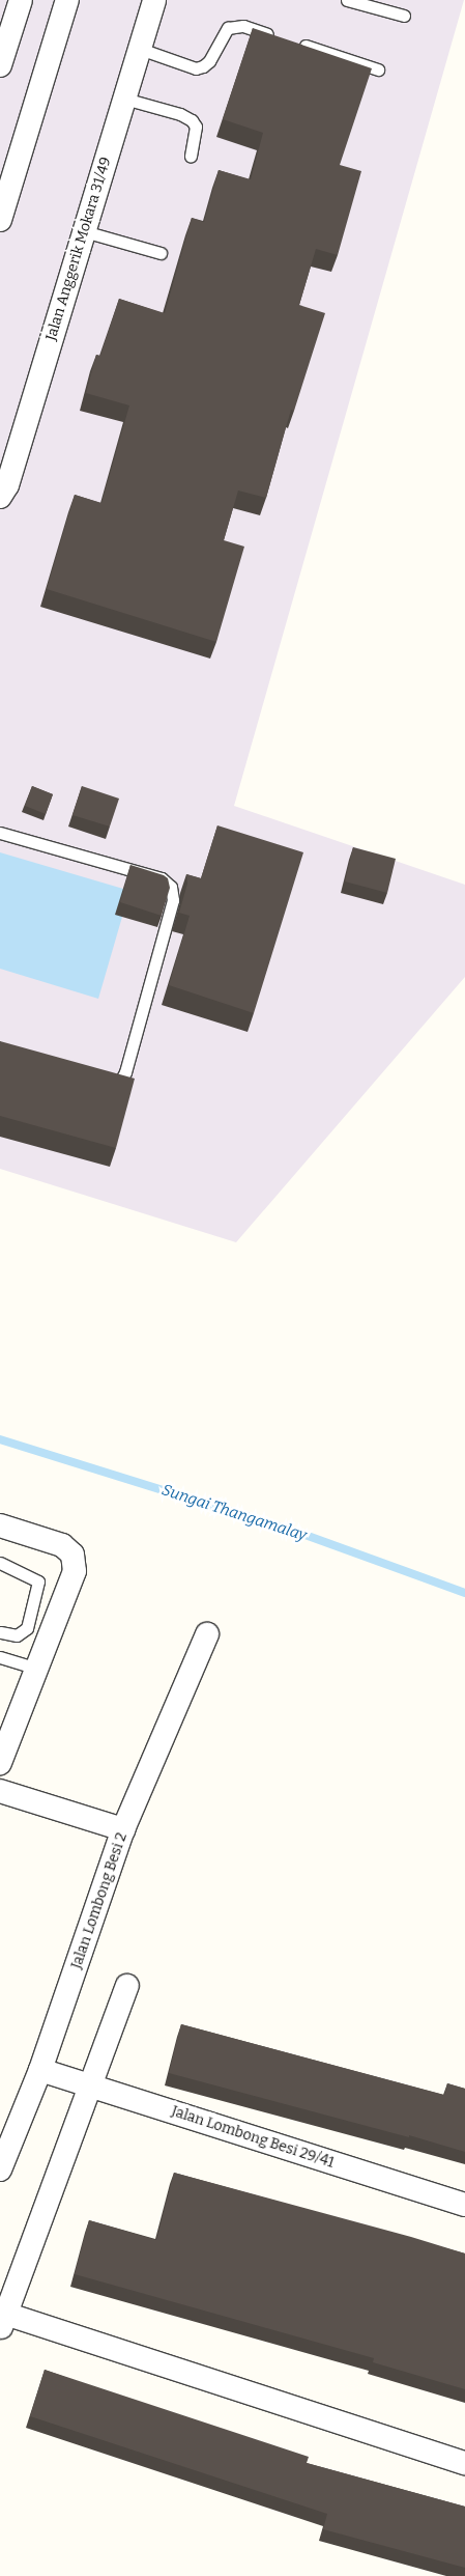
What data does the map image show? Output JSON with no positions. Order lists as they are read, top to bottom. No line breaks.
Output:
{"streets":{"street":["Jalan Anggerik Mokara 31/49","Jalan Lombong Besi 2","Jalan Lombong Besi 29/41"]},"crossings":[["Jalan Lombong Besi 2","Jalan Lombong Besi 29/41"]],"water":["Sungai Thangamalay"]}
